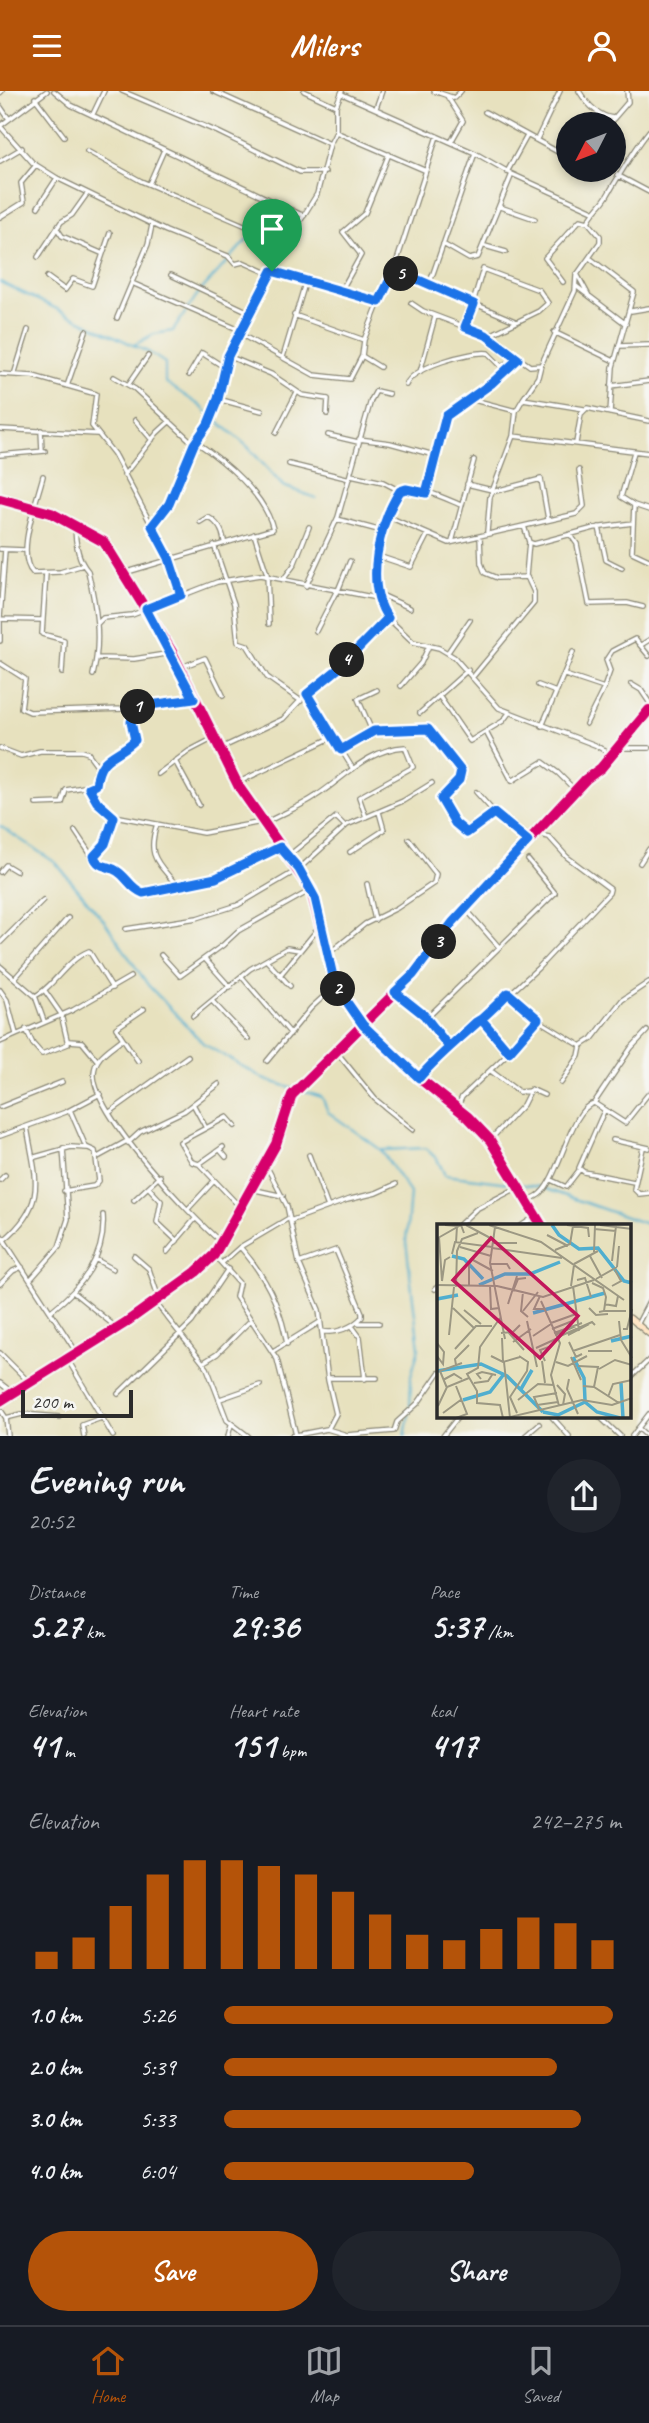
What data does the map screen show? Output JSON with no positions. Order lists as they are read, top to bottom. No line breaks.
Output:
{"scale_bar":"200 m","north":"bottom left","page":{"header":"Milers","pins":["5","4","1","3","2"],"scale":"200 m","heading":["Evening run","20:52"],"stats":[["Distance","5.27 km"],["Time","29:36"],["Pace","5:37 /km"],["Elevation","41 m"],["Heart rate","151 bpm"],["kcal","417"]],"chart":["Elevation","242–275 m"],"list":[{"name":"1.0 km","note":"5:26"},{"name":"2.0 km","note":"5:39"},{"name":"3.0 km","note":"5:33"},{"name":"4.0 km","note":"6:04"}],"buttons":["Save","Share"],"tabs":["Home","Map","Saved"]}}
